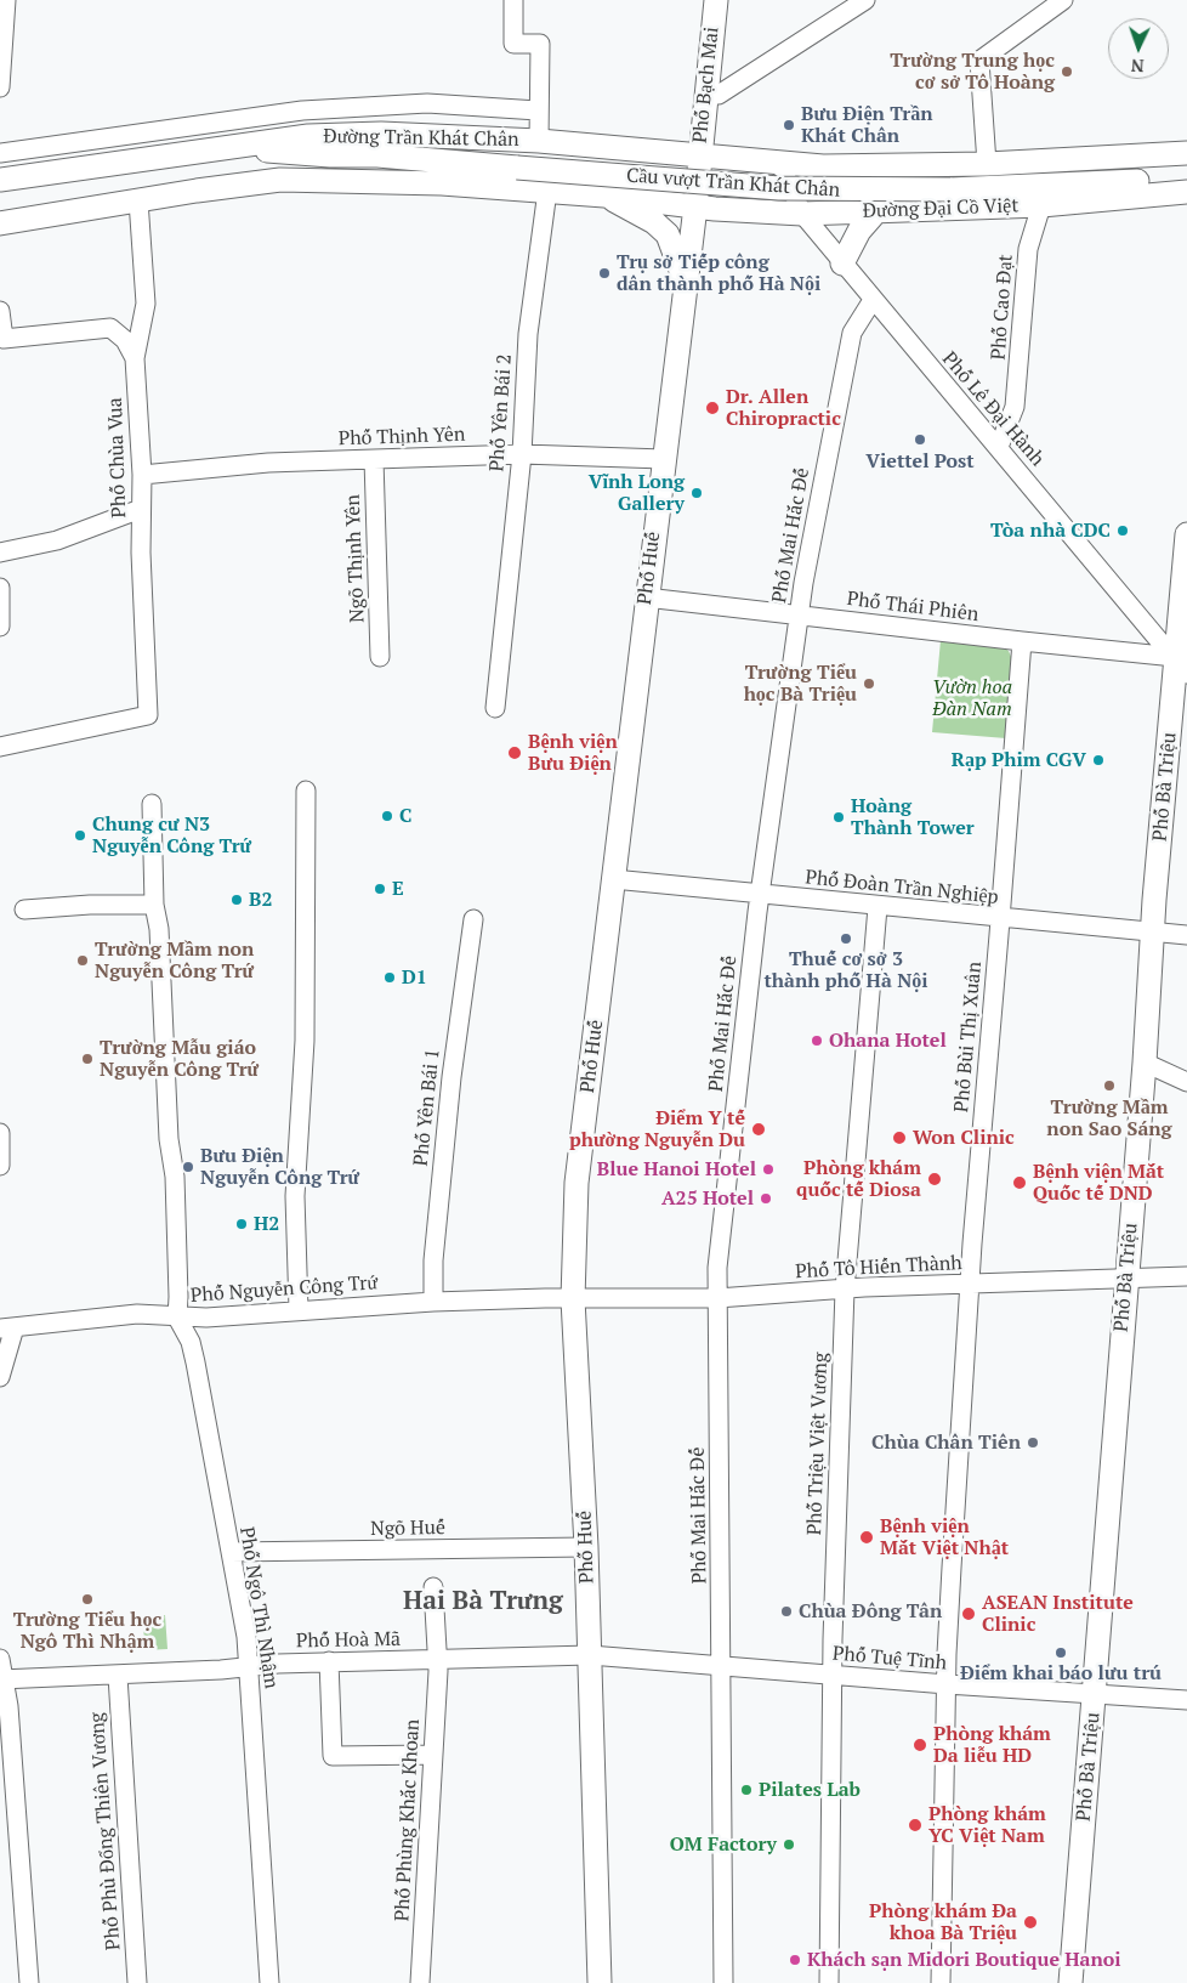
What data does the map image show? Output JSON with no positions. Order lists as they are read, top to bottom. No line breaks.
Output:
{"streets":{"main road":["Phố Bạch Mai","Đường Trần Khát Chân","Cầu vượt Trần Khát Chân","Đường Đại Cồ Việt","Phố Huế","Phố Bà Triệu"],"street":["Phố Cao Đạt","Phố Lê Đại Hành","Phố Yên Bái 2","Phố Thịnh Yên","Phố Chùa Vua","Phố Mai Hắc Đế","Ngõ Thịnh Yên","Phố Thái Phiên","Phố Đoàn Trần Nghiệp","Phố Bùi Thị Xuân","Phố Yên Bái 1","Phố Tô Hiến Thành","Phố Nguyễn Công Trứ","Phố Triệu Việt Vương","Ngõ Huế","Phố Ngô Thì Nhậm","Phố Hoà Mã","Phố Tuệ Tĩnh","Phố Phùng Khắc Khoan","Phố Phù Đổng Thiên Vương"]},"crossings":[["Phố Bạch Mai","Đường Trần Khát Chân"],["Phố Bạch Mai","Đường Đại Cồ Việt"],["Phố Bạch Mai","Phố Huế"],["Đường Trần Khát Chân","Cầu vượt Trần Khát Chân"],["Đường Đại Cồ Việt","Phố Cao Đạt"],["Đường Đại Cồ Việt","Phố Lê Đại Hành"],["Đường Đại Cồ Việt","Phố Huế"],["Phố Cao Đạt","Phố Lê Đại Hành"],["Phố Lê Đại Hành","Phố Mai Hắc Đế"],["Phố Lê Đại Hành","Phố Thái Phiên"],["Phố Lê Đại Hành","Phố Bà Triệu"],["Phố Yên Bái 2","Phố Thịnh Yên"],["Phố Thịnh Yên","Phố Chùa Vua"],["Phố Thịnh Yên","Ngõ Thịnh Yên"],["Phố Thịnh Yên","Phố Huế"],["Phố Mai Hắc Đế","Phố Thái Phiên"],["Phố Mai Hắc Đế","Phố Đoàn Trần Nghiệp"],["Phố Mai Hắc Đế","Phố Tô Hiến Thành"],["Phố Mai Hắc Đế","Phố Tuệ Tĩnh"],["Phố Huế","Phố Thái Phiên"],["Phố Huế","Phố Đoàn Trần Nghiệp"],["Phố Huế","Phố Tô Hiến Thành"],["Phố Huế","Phố Nguyễn Công Trứ"],["Phố Huế","Ngõ Huế"],["Phố Huế","Phố Hoà Mã"],["Phố Huế","Phố Tuệ Tĩnh"],["Phố Thái Phiên","Phố Bà Triệu"],["Phố Thái Phiên","Phố Bùi Thị Xuân"],["Phố Bà Triệu","Phố Đoàn Trần Nghiệp"],["Phố Bà Triệu","Phố Tô Hiến Thành"],["Phố Bà Triệu","Phố Tuệ Tĩnh"],["Phố Đoàn Trần Nghiệp","Phố Bùi Thị Xuân"],["Phố Đoàn Trần Nghiệp","Phố Triệu Việt Vương"],["Phố Bùi Thị Xuân","Phố Tô Hiến Thành"],["Phố Bùi Thị Xuân","Phố Tuệ Tĩnh"],["Phố Yên Bái 1","Phố Nguyễn Công Trứ"],["Phố Tô Hiến Thành","Phố Nguyễn Công Trứ"],["Phố Tô Hiến Thành","Phố Triệu Việt Vương"],["Phố Nguyễn Công Trứ","Phố Ngô Thì Nhậm"],["Phố Triệu Việt Vương","Phố Tuệ Tĩnh"],["Ngõ Huế","Phố Ngô Thì Nhậm"],["Phố Ngô Thì Nhậm","Phố Hoà Mã"],["Phố Hoà Mã","Phố Tuệ Tĩnh"],["Phố Hoà Mã","Phố Phùng Khắc Khoan"],["Phố Hoà Mã","Phố Phù Đổng Thiên Vương"]],"districts":["Hai Bà Trưng"],"parks":["Vườn hoa Đàn Nam"],"places":["Trường Trung học cơ sở Tô Hoàng","Bưu Điện Trần Khát Chân","Trụ sở Tiếp công dân thành phố Hà Nội","Dr. Allen Chiropractic","Viettel Post","Vĩnh Long Gallery","Tòa nhà CDC","Trường Tiểu học Bà Triệu","Bệnh viện Bưu Điện","Rạp Phim CGV","C","Hoàng Thành Tower","Chung cư N3 Nguyễn Công Trứ","E","B2","Thuế cơ sở 3 thành phố Hà Nội","Trường Mầm non Nguyễn Công Trứ","D1","Ohana Hotel","Trường Mẫu giáo Nguyễn Công Trứ","Trường Mầm non Sao Sáng","Điểm Y tế phường Nguyễn Du","Won Clinic","Bưu Điện Nguyễn Công Trứ","Blue Hanoi Hotel","Phòng khám quốc tế Diosa","Bệnh viện Mắt Quốc tế DND","A25 Hotel","H2","Chùa Chân Tiên","Bệnh viện Mắt Việt Nhật","Trường Tiểu học Ngô Thì Nhậm","Chùa Đông Tân","ASEAN Institute Clinic","Điểm khai báo lưu trú","Phòng khám Da liễu HD","Pilates Lab","Phòng khám YC Việt Nam","OM Factory","Phòng khám Đa khoa Bà Triệu","Khách sạn Midori Boutique Hanoi"],"north":"bottom"}
